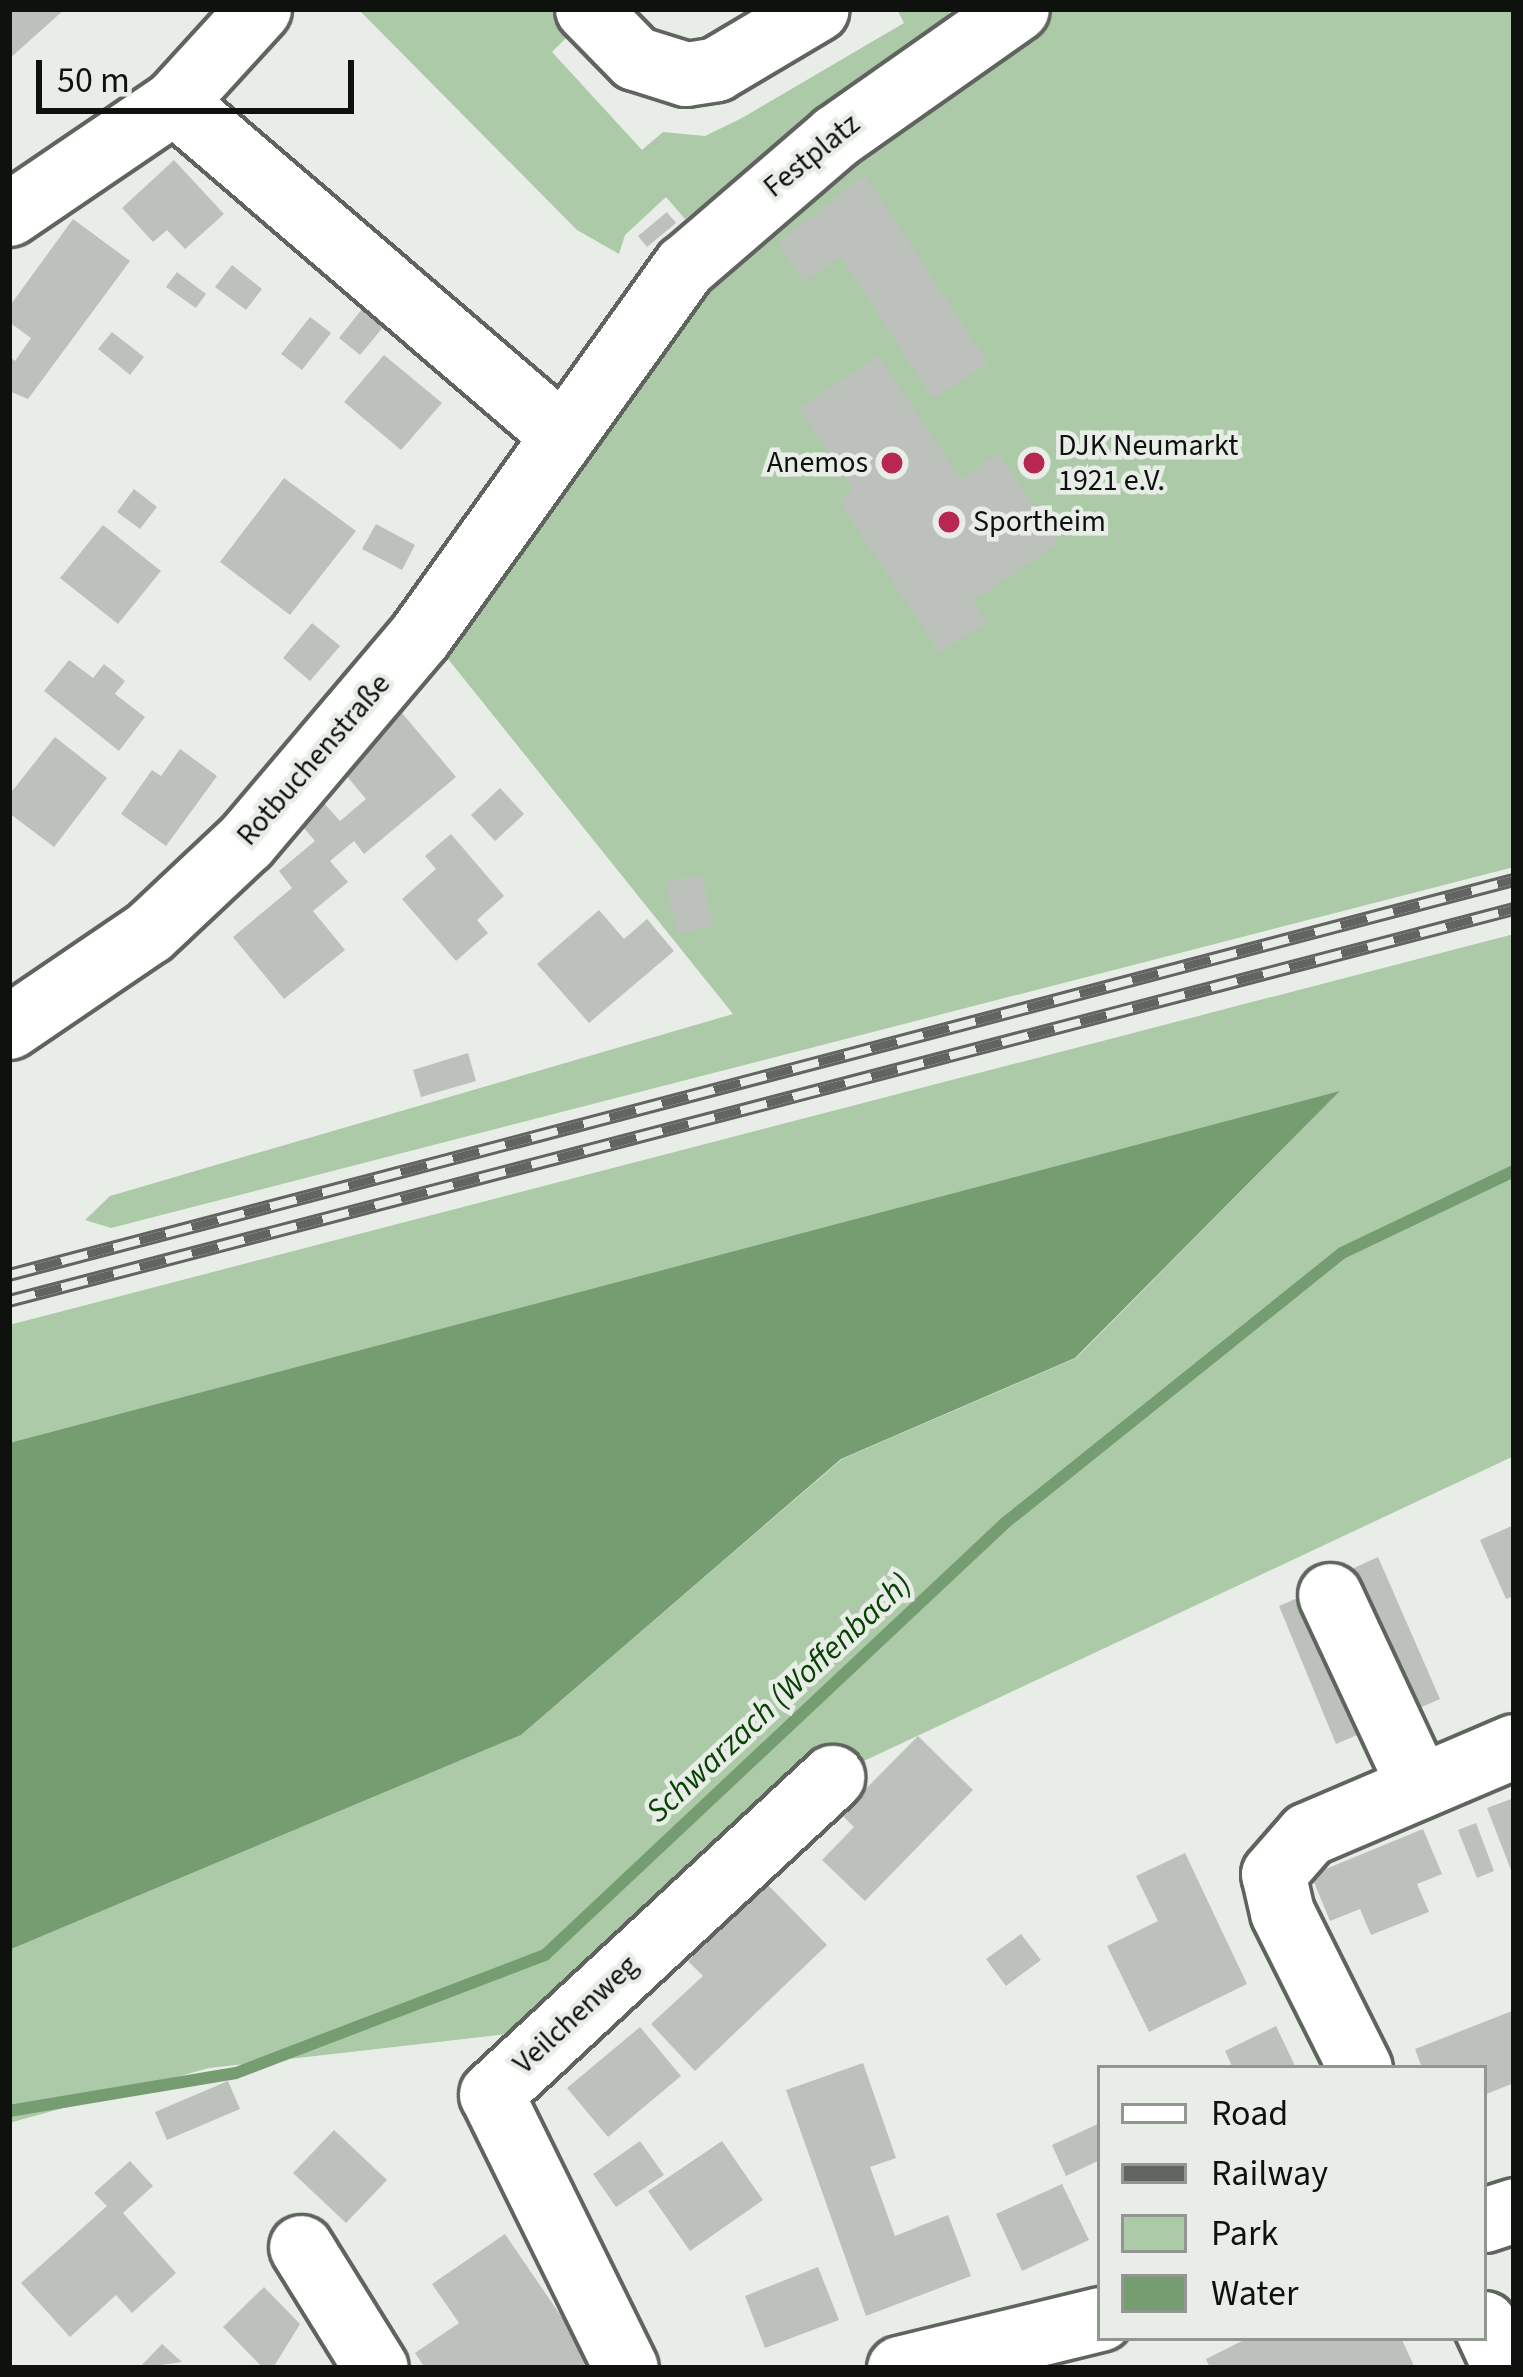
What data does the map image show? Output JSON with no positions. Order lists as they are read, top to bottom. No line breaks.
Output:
{"streets":{"street":["Festplatz","Rotbuchenstraße","Veilchenweg"]},"crossings":[["Festplatz","Rotbuchenstraße"]],"water":["Schwarzach (Woffenbach)"],"places":["Anemos","DJK Neumarkt 1921 e.V.","Sportheim"],"legend":["Road","Railway","Park","Water"],"scale_bar":"50 m"}
